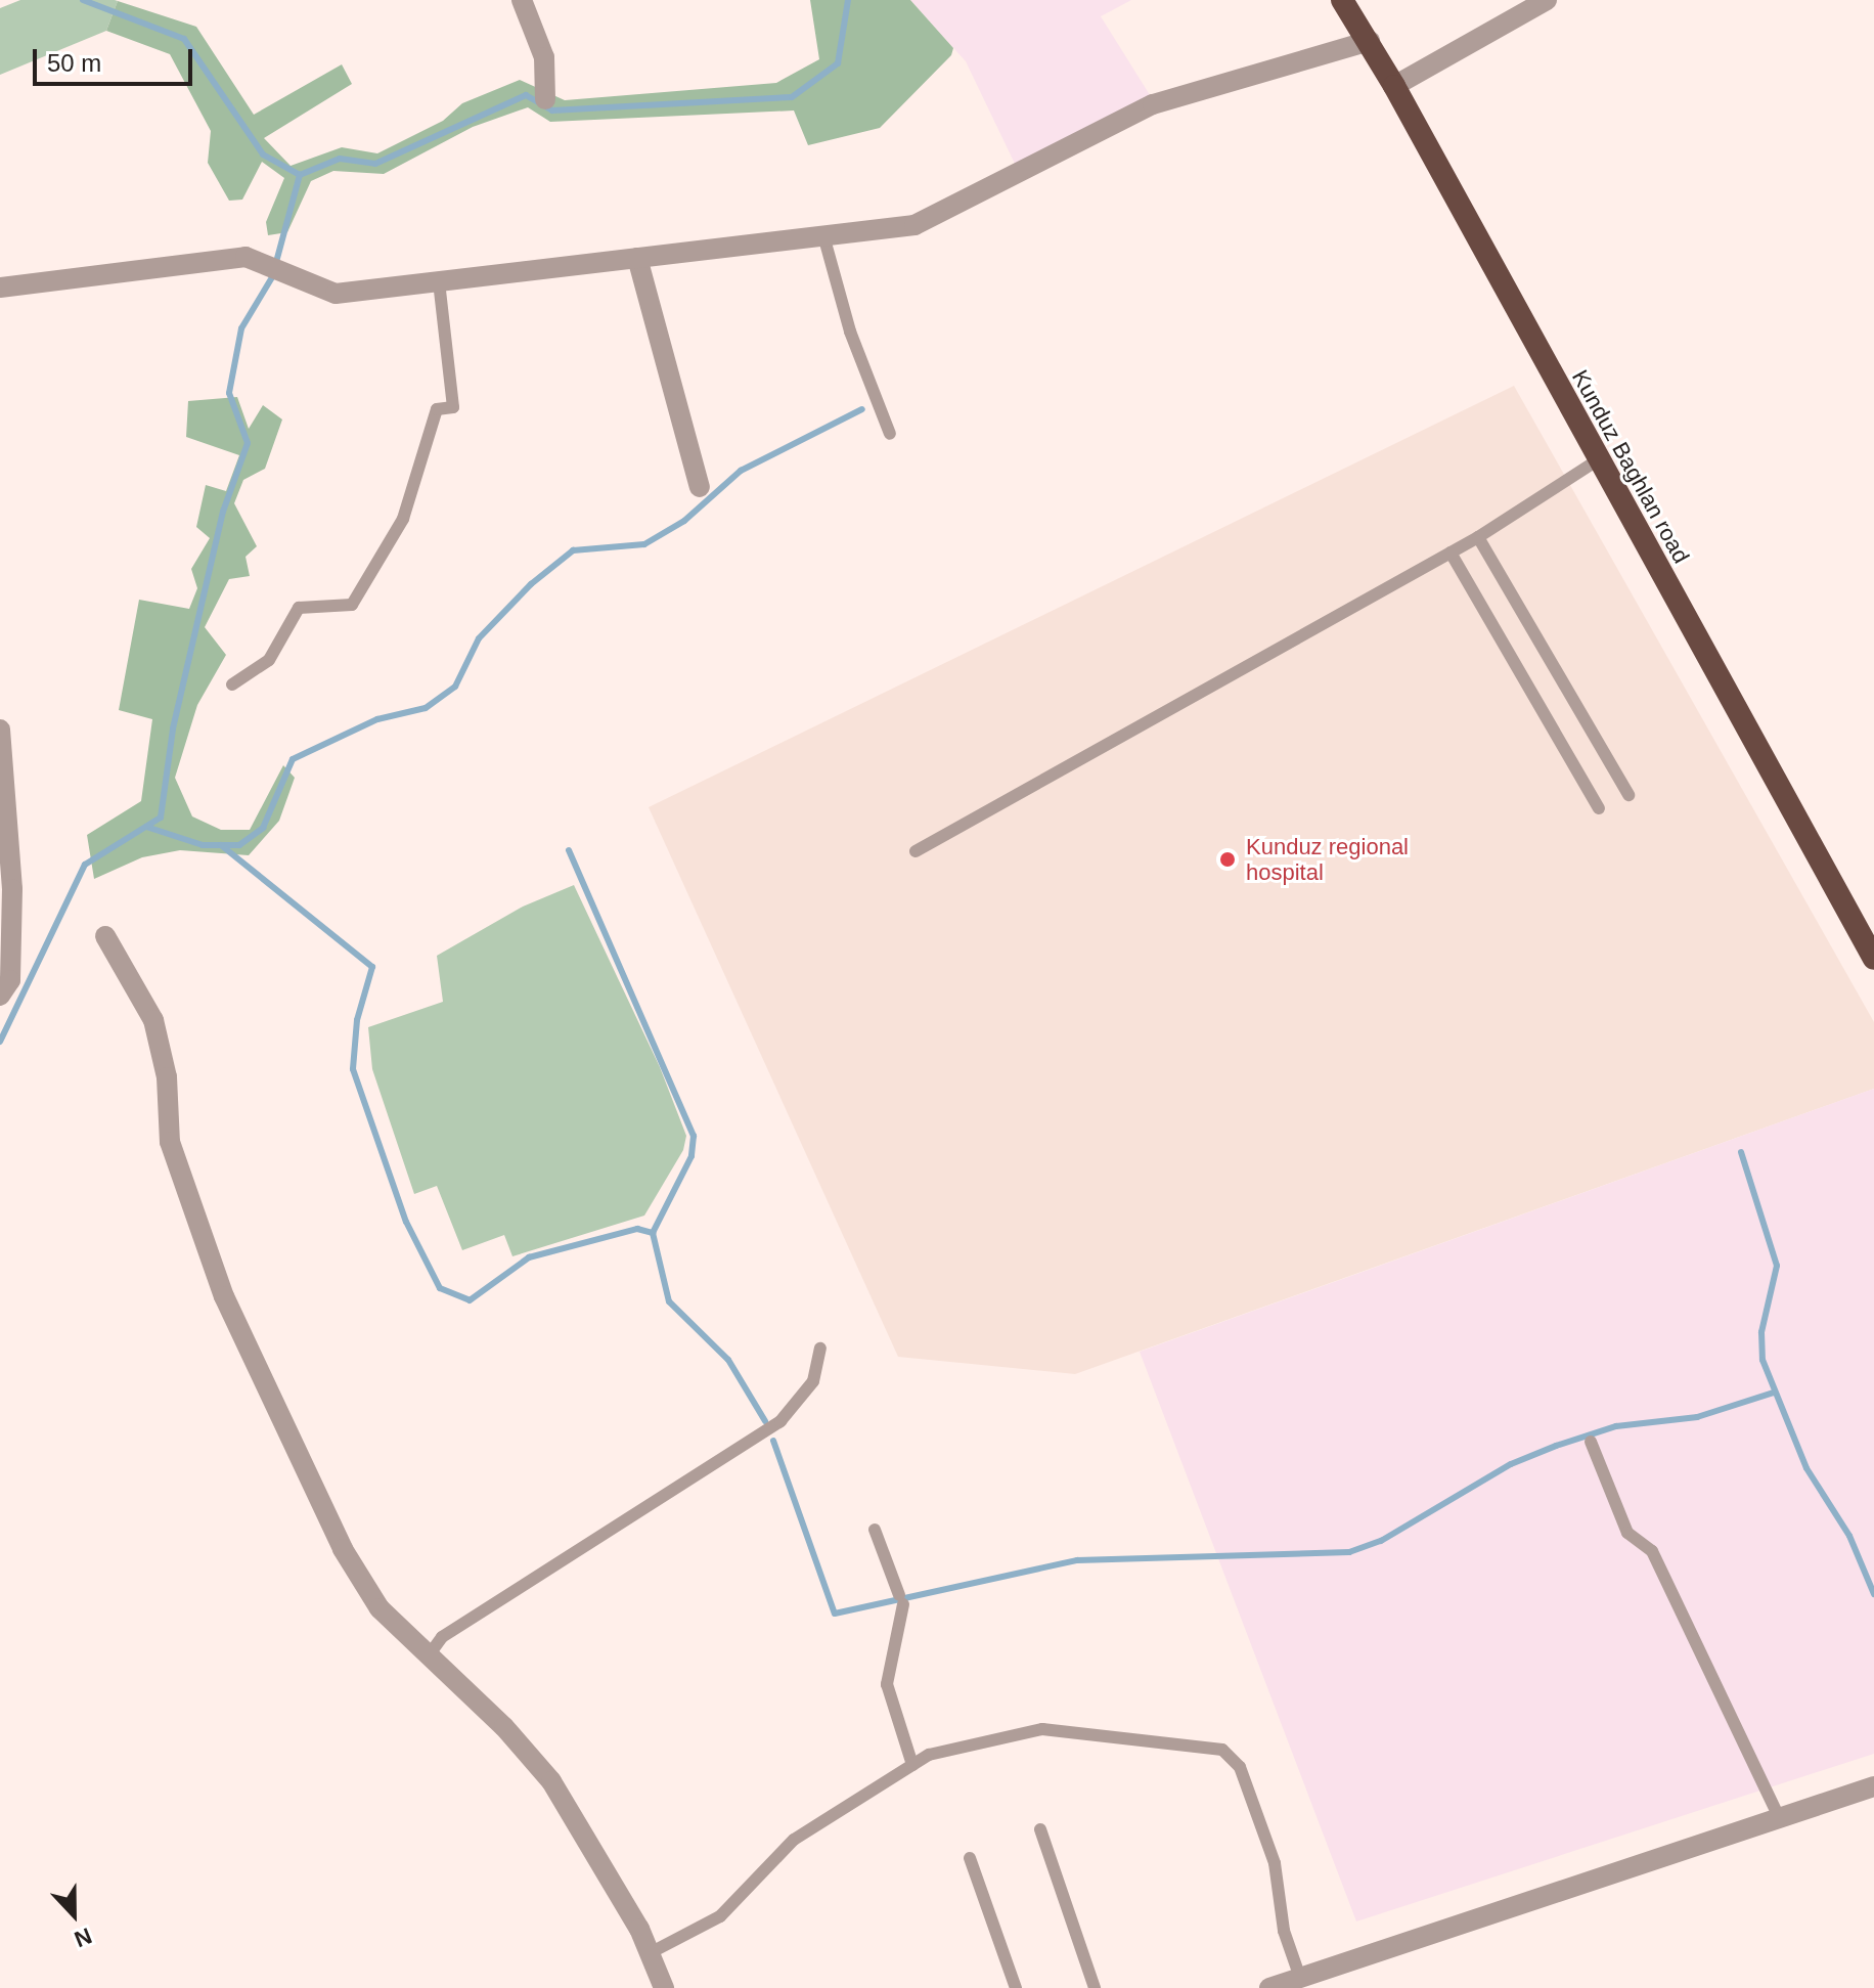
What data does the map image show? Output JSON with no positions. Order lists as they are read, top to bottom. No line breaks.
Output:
{"streets":{"highway":["Kunduz Baghlan road"]},"places":["Kunduz regional hospital"],"scale_bar":"50 m","north":"bottom"}
